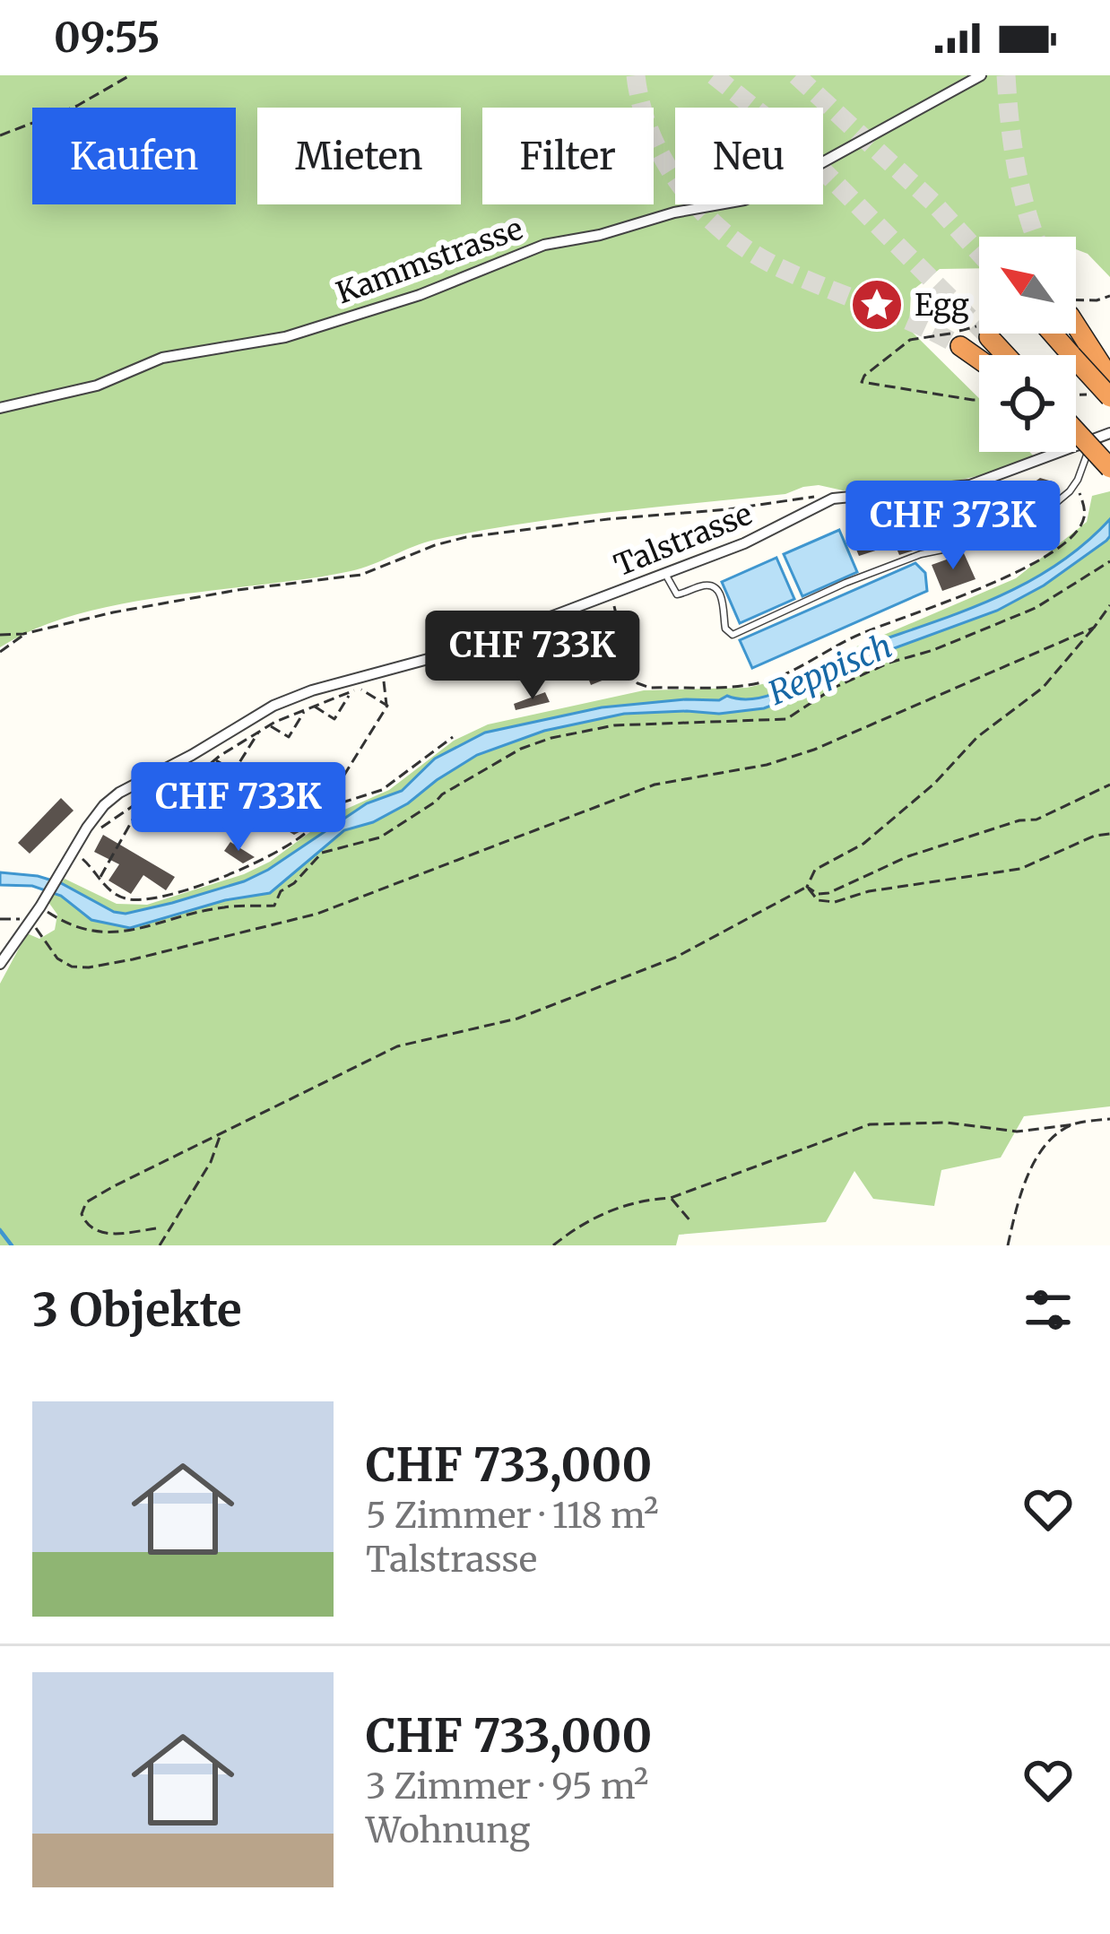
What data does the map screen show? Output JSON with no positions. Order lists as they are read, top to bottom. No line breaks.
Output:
{"streets":{"street":["Kammstrasse","Talstrasse"]},"water":["Reppisch"],"places":{"place":["Egg"]},"north":"top left","page":{"status":"09:55","chip":["Kaufen","Mieten","Filter","Neu"],"price":["CHF 373K","CHF 733K","CHF 733K"],"heading":"3 Objekte","list":[{"name":"CHF 733,000","note":"5 Zimmer · 118 m² · Talstrasse"},{"name":"CHF 733,000","note":"3 Zimmer · 95 m² · Wohnung"}]}}
